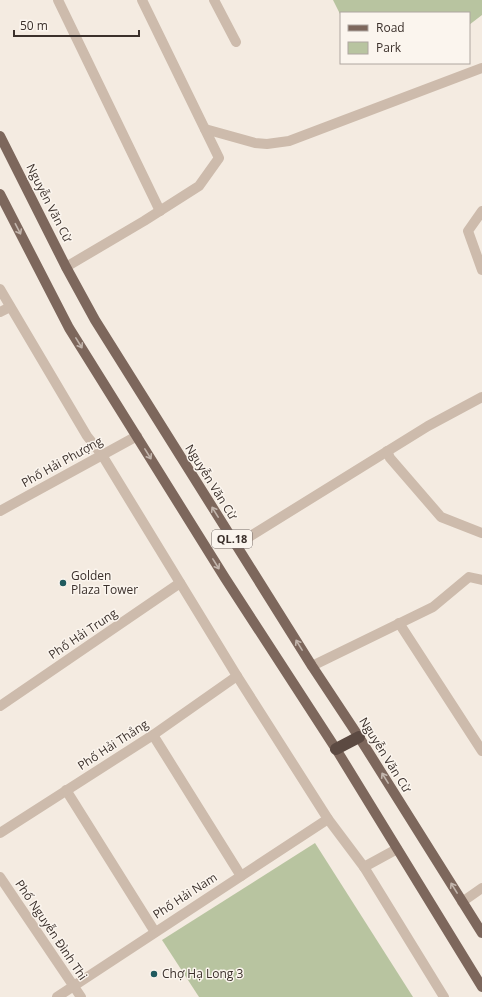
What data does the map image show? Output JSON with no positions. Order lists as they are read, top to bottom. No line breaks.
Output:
{"streets":{"main road":["Nguyễn Văn Cừ","QL.18"],"street":["Phố Hải Phượng","Phố Hải Trung","Phố Hải Thắng","Phố Hải Nam","Phố Nguyễn Đình Thi"]},"crossings":[["Phố Hải Phượng","QL.18"],["Phố Hải Nam","Phố Nguyễn Đình Thi"]],"places":["Golden Plaza Tower","Chợ Hạ Long 3"],"legend":["Road","Park"],"scale_bar":"50 m"}
